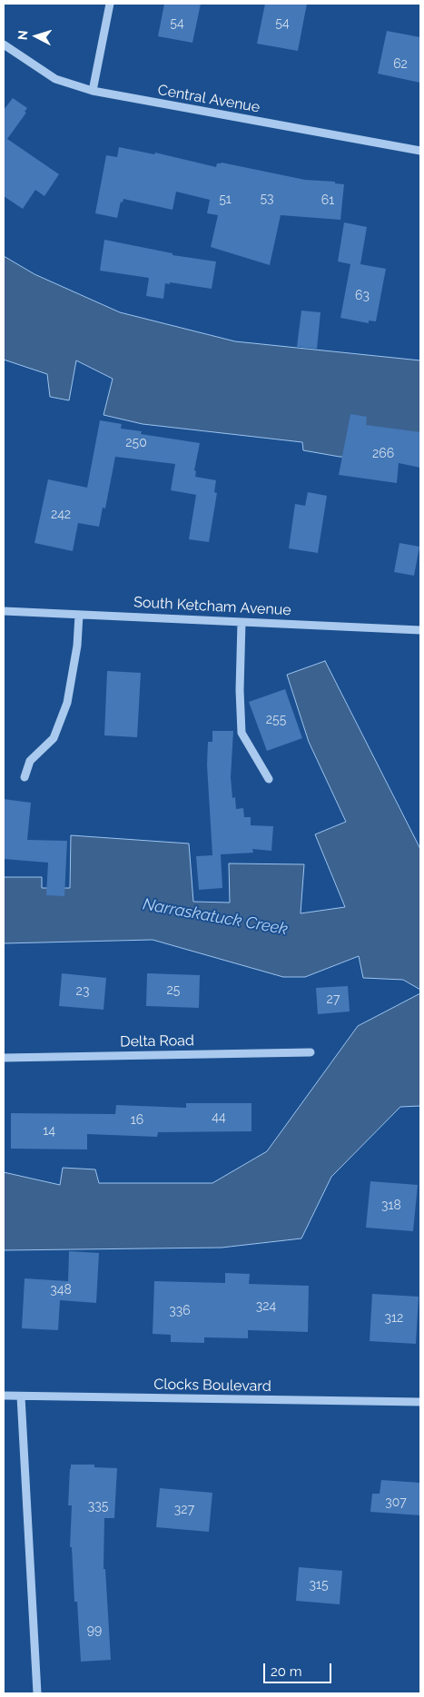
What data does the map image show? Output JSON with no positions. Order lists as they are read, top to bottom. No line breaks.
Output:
{"streets":{"street":["Central Avenue","South Ketcham Avenue","Delta Road","Clocks Boulevard"]},"water":["Narraskatuck Creek"],"house_numbers":["54","54","62","53","51","61","63","250","266","242","255","25","23","27","44","16","14","318","348","324","336","312","307","335","327","315","99"],"scale_bar":"20 m","north":"left"}
